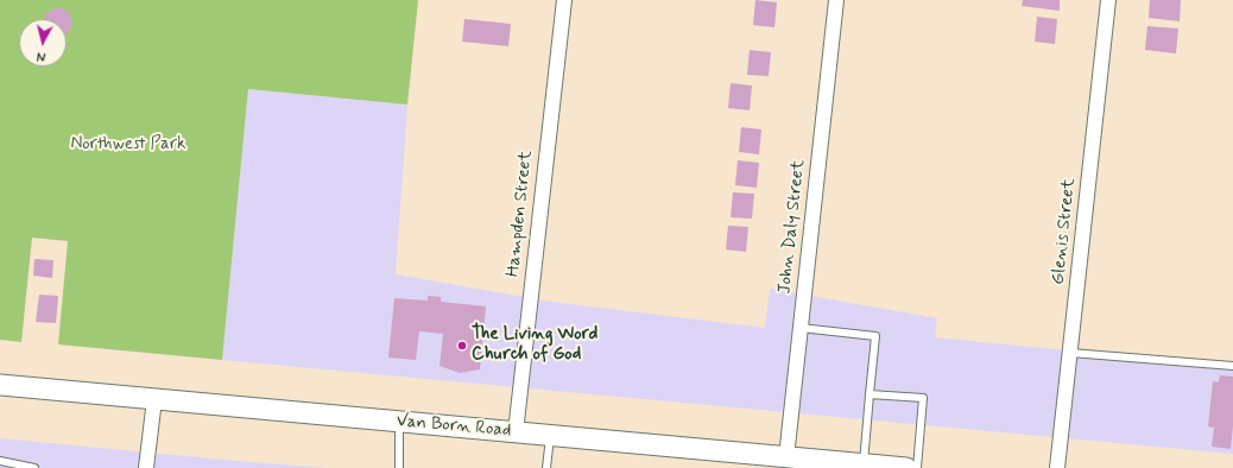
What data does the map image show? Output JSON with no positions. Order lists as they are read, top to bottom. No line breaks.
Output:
{"streets":{"main road":["Van Born Road"],"street":["Hampden Street","John Daly Street","Glenis Street"]},"crossings":[["Hampden Street","Van Born Road"],["John Daly Street","Van Born Road"]],"parks":["Northwest Park"],"places":["The Living Word Church of God"],"north":"bottom"}
